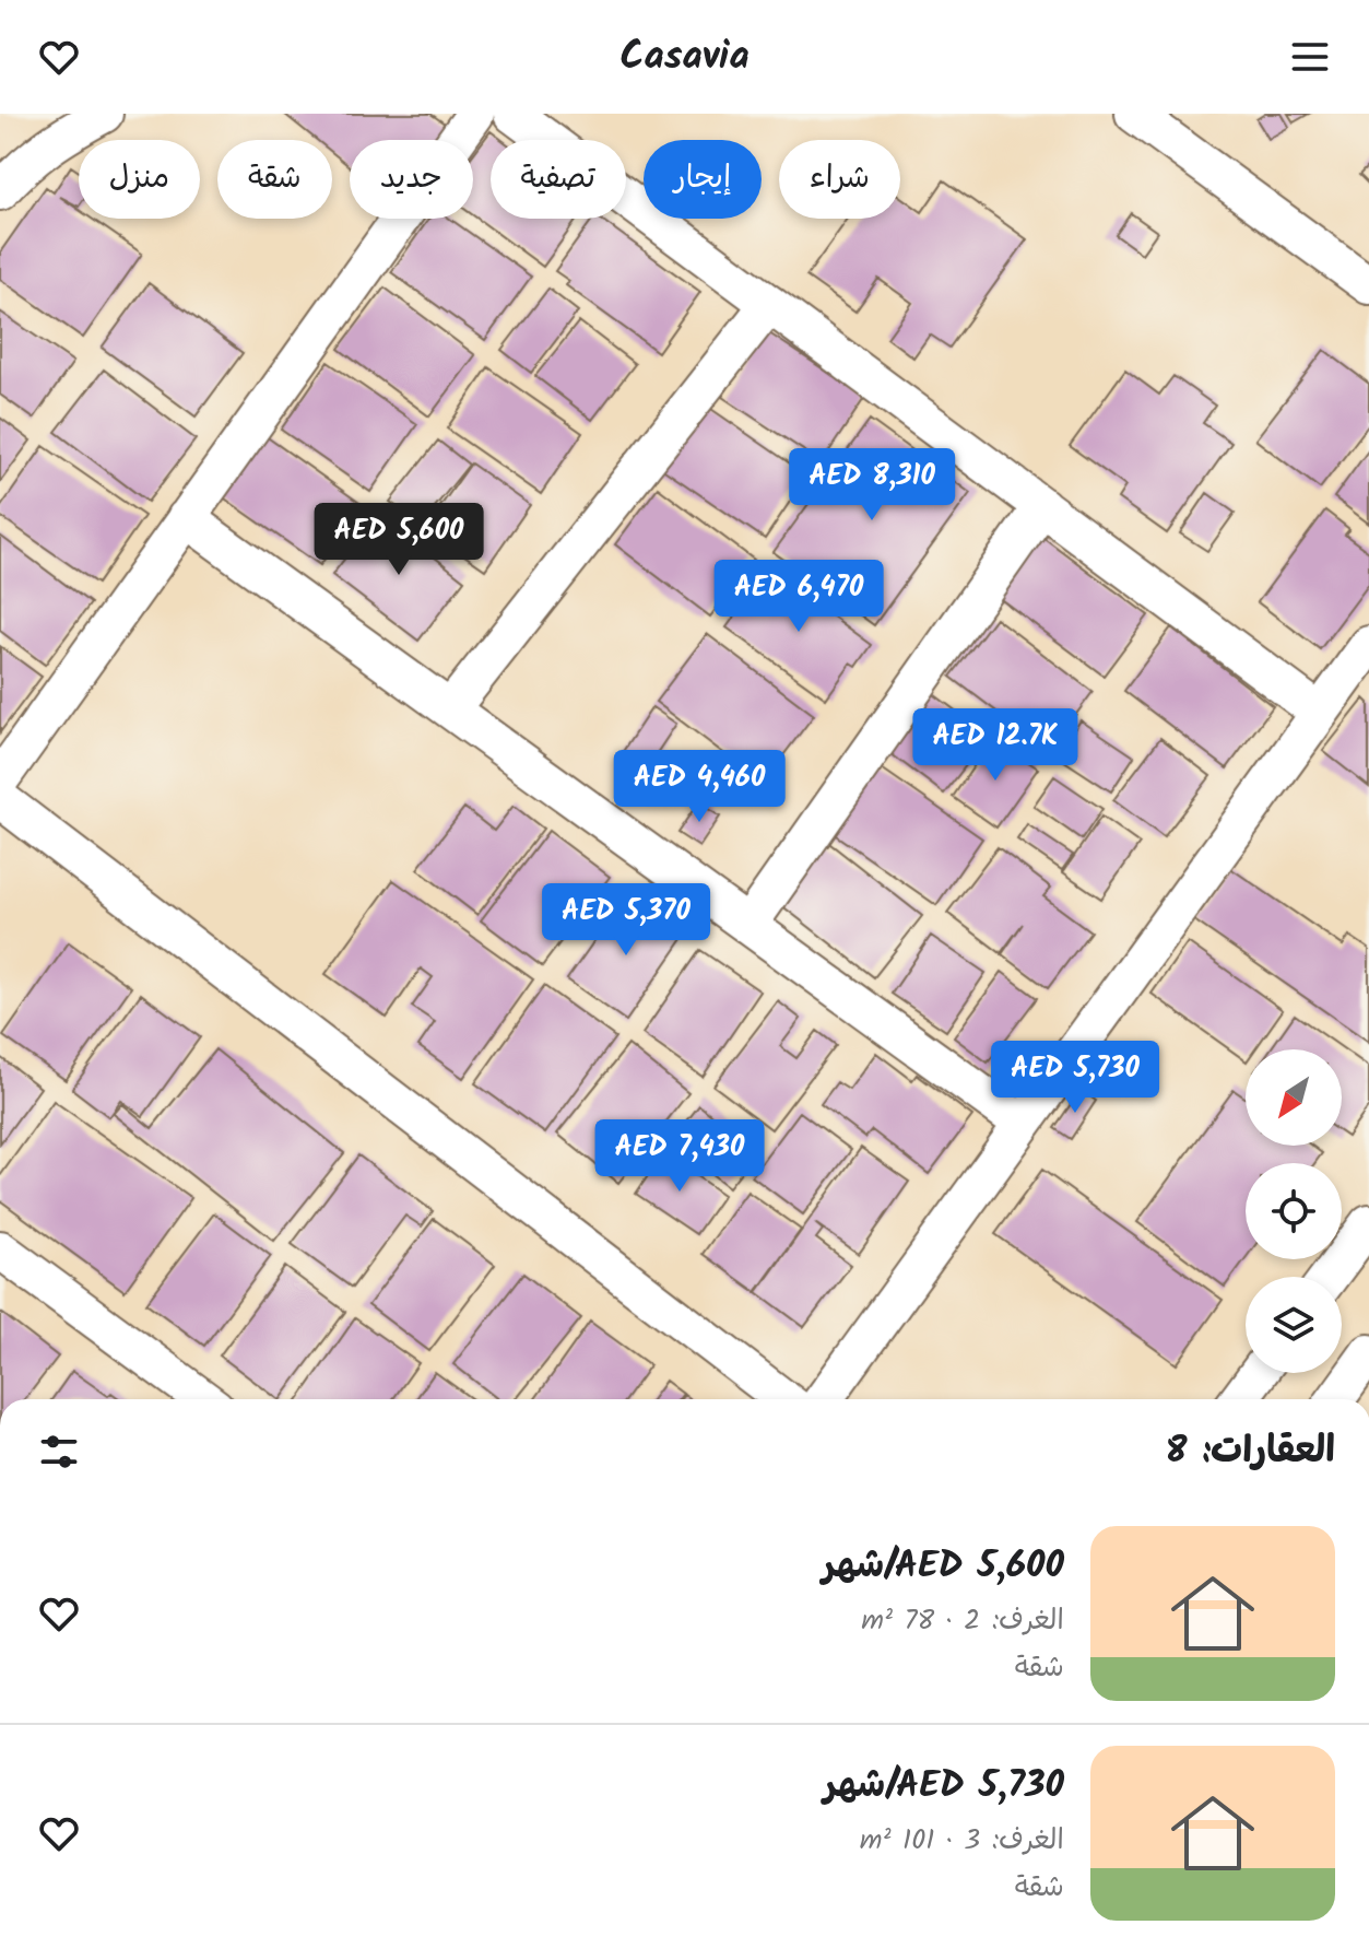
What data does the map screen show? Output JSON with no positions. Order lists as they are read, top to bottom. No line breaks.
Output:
{"north":"bottom left","page":{"header":"Casavia","chip":["شراء","إيجار","تصفية","جديد","شقة","منزل"],"price":["AED 8,310","AED 5,600","AED 6,470","AED 12.7K","AED 4,460","AED 5,370","AED 5,730","AED 7,430"],"heading":"العقارات: 8","list":[{"name":"AED 5,600/شهر","note":"الغرف: 2 · 78 m² · شقة"},{"name":"AED 5,730/شهر","note":"الغرف: 3 · 101 m² · شقة"}]}}
